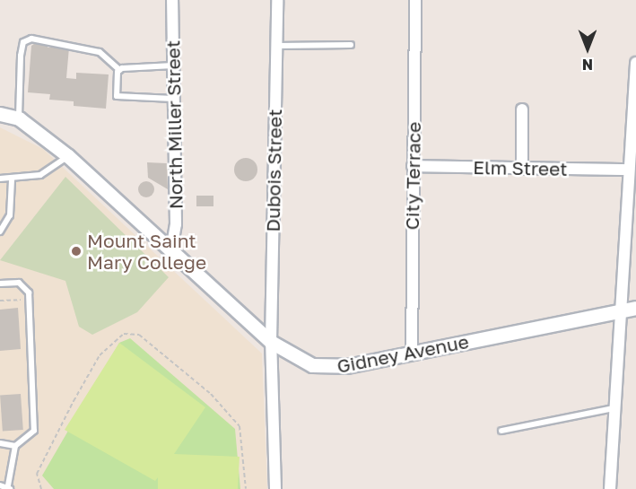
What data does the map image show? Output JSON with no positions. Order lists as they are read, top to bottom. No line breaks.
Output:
{"streets":{"street":["North Miller Street","Elm Street","Dubois Street","City Terrace","Gidney Avenue"]},"crossings":[["North Miller Street","Gidney Avenue"],["Elm Street","City Terrace"],["Dubois Street","Gidney Avenue"],["City Terrace","Gidney Avenue"]],"places":["Mount Saint Mary College"],"north":"bottom"}
